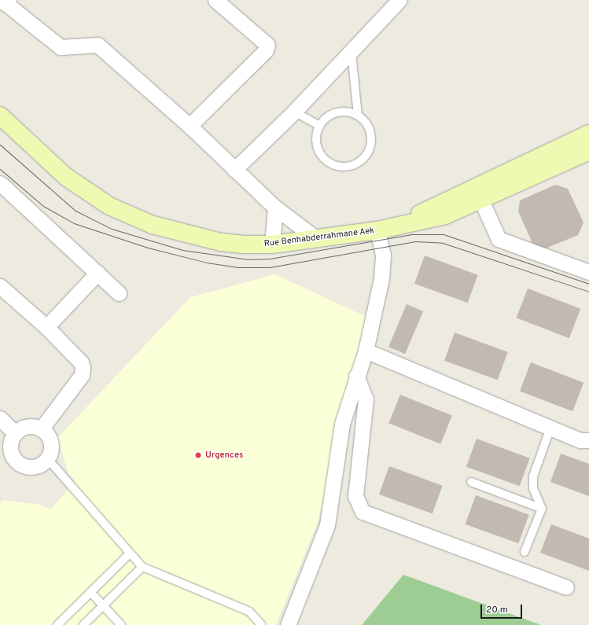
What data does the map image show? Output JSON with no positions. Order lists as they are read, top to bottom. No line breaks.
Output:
{"streets":{"main road":["Rue Benhabderrahmane Aek"]},"places":["Urgences"],"scale_bar":"20 m"}
